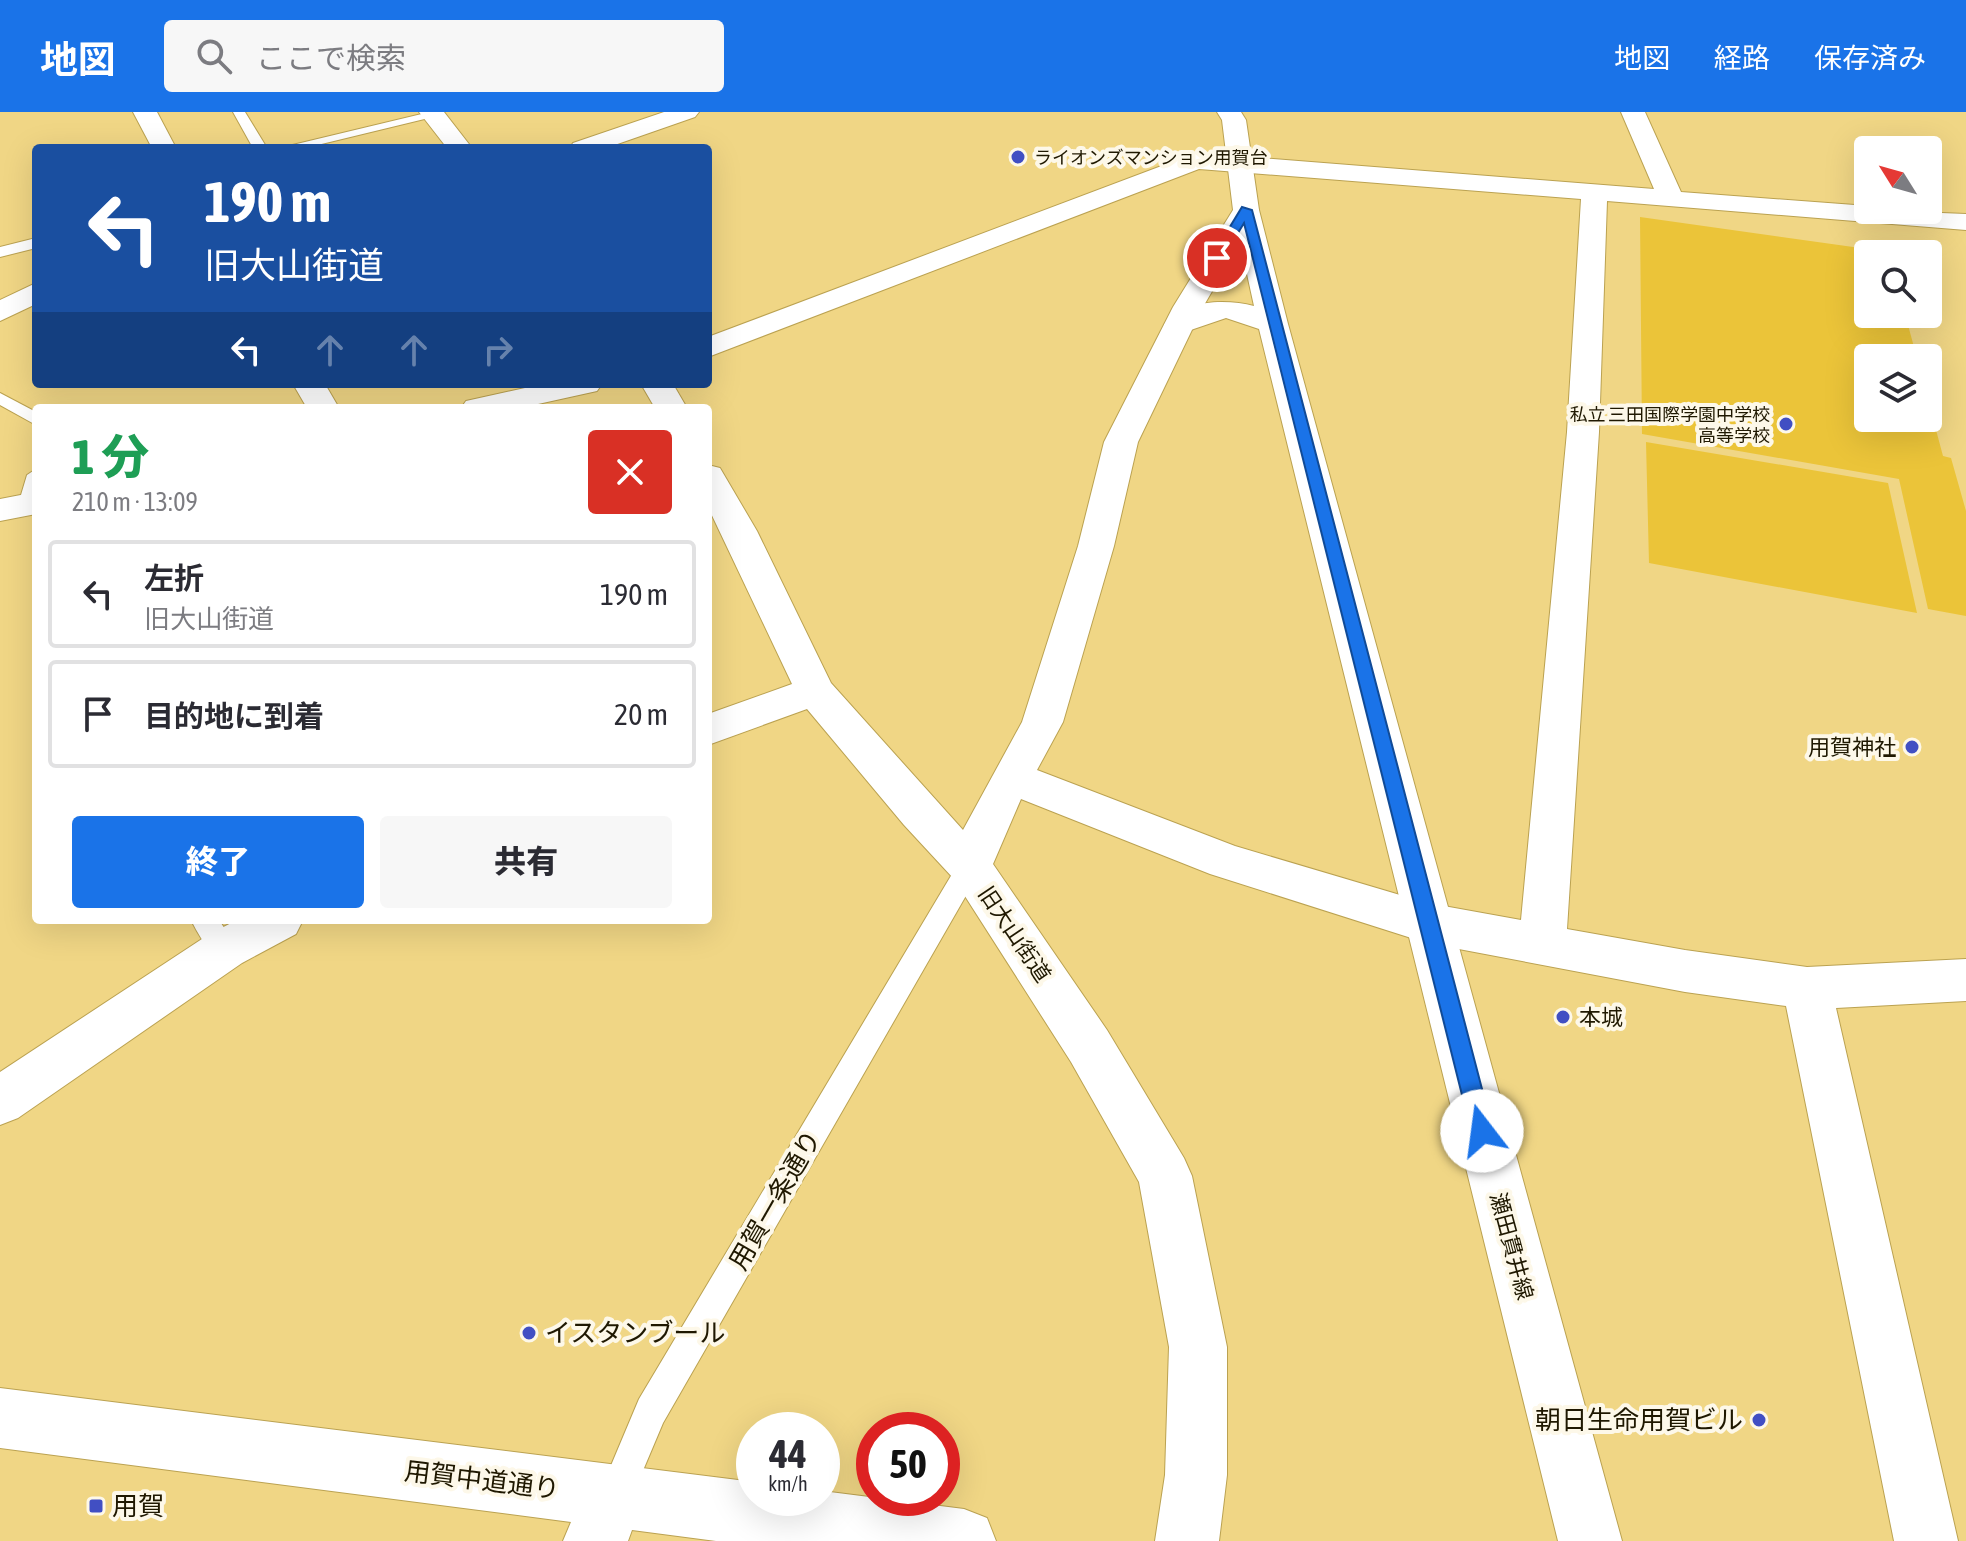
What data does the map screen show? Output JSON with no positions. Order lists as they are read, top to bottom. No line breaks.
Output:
{"streets":{"street":["旧大山街道","瀬田貫井線","用賀中道通り"],"lane":["用賀一条通り"]},"crossings":[["旧大山街道","用賀一条通り"],["旧大山街道","瀬田貫井線"],["用賀一条通り","用賀中道通り"]],"places":{"other":["ライオンズマンション用賀台","私立 三田国際学園中学校 高等学校","用賀神社","本城","イスタンブール","朝日生命用賀ビル"],"transit":["用賀"]},"north":"top left","page":{"header":"地図","search":"ここで検索","nav":["地図","経路","保存済み"],"turn":["190 m","旧大山街道"],"heading":["1 分","210 m · 13:09"],"list":[{"name":"左折","note":"旧大山街道","value":"190 m"},{"name":"目的地に到着","value":"20 m"}],"buttons":["終了","共有"],"speed":"44 km/h","limit":"50"}}
